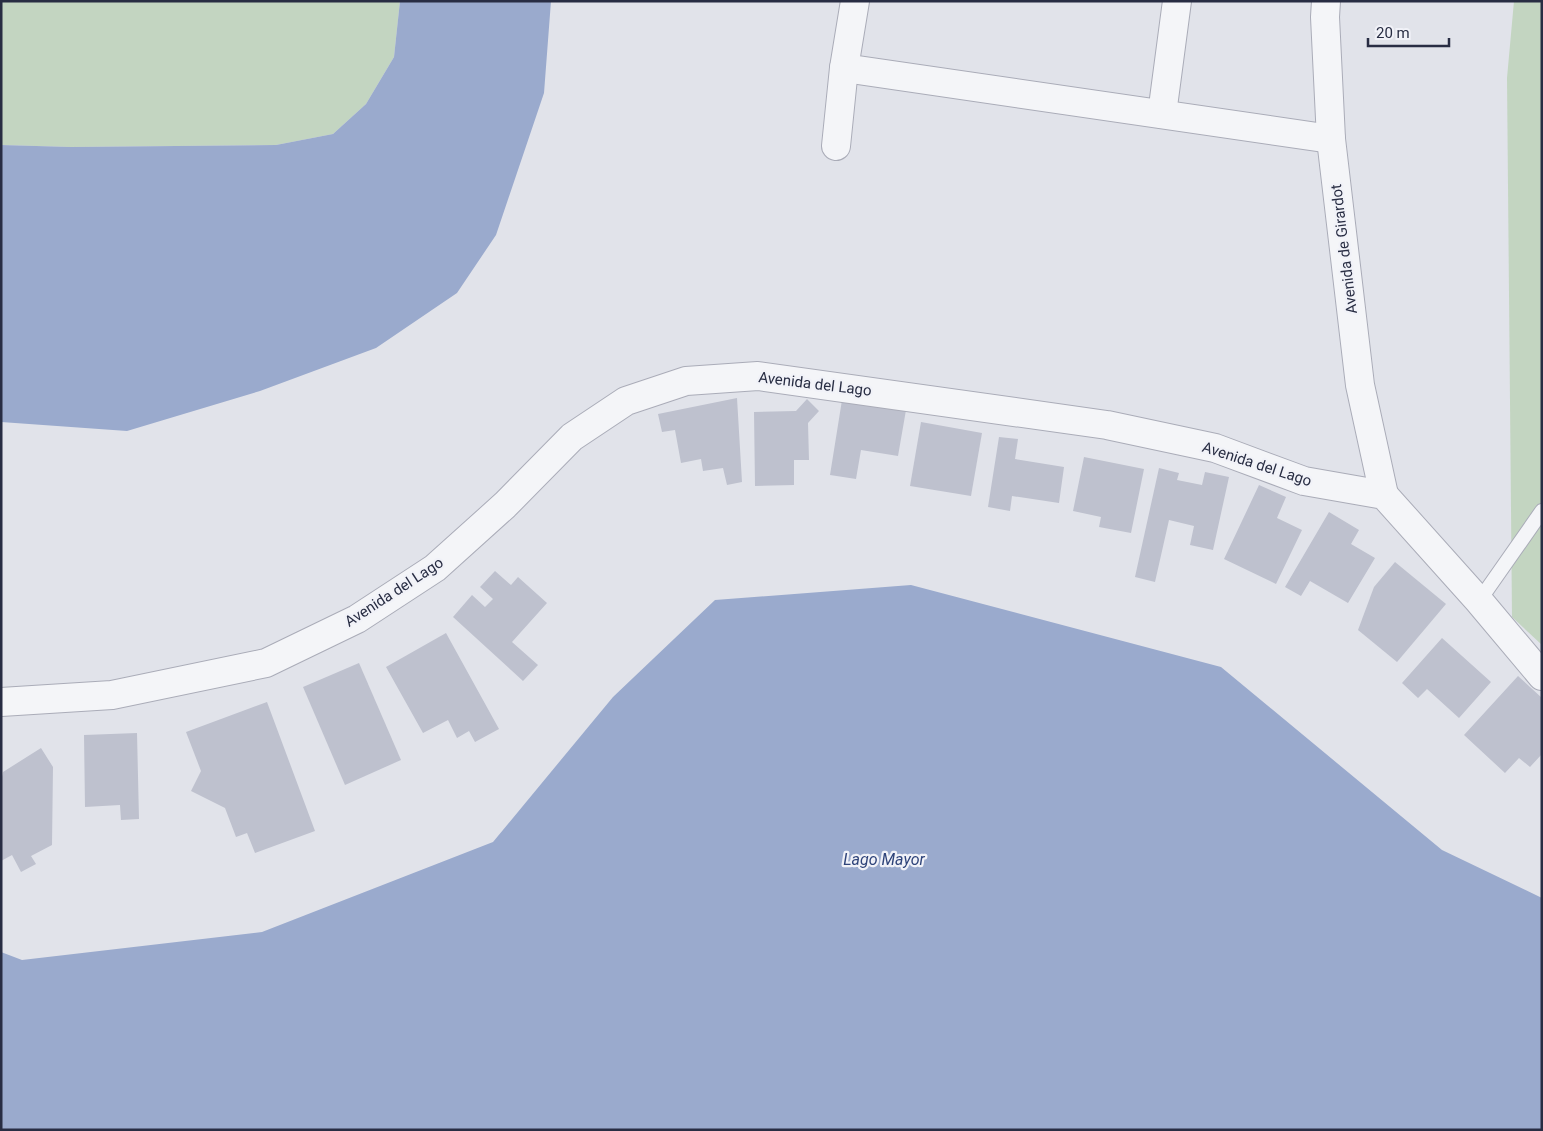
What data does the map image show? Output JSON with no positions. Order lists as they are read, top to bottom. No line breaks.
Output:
{"streets":{"street":["Avenida de Girardot","Avenida del Lago"]},"crossings":[["Avenida de Girardot","Avenida del Lago"]],"water":["Lago Mayor"],"scale_bar":"20 m"}
